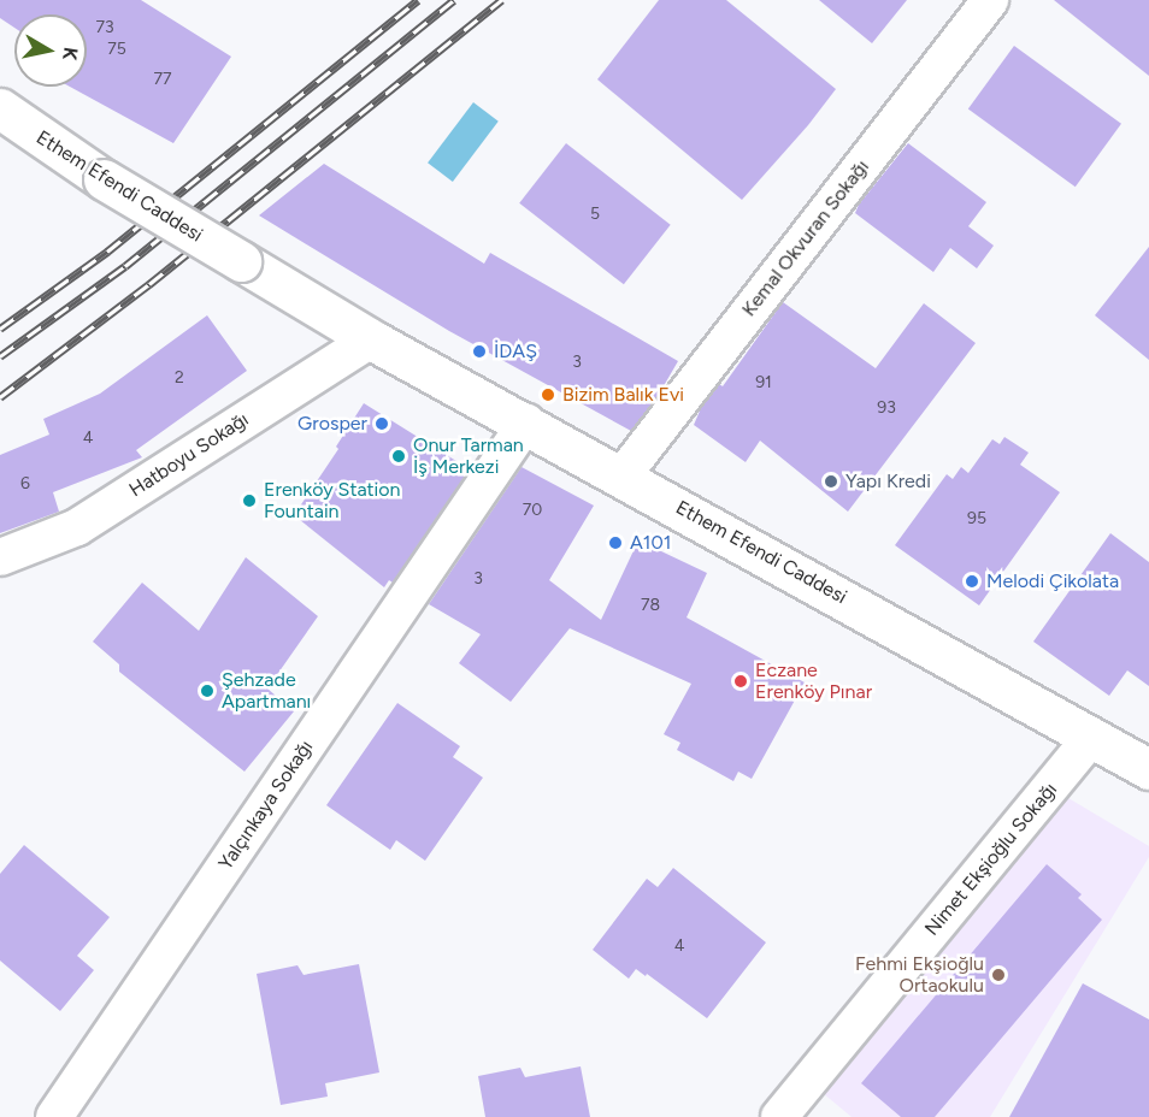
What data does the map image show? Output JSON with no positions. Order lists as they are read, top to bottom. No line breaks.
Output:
{"streets":{"main road":["Ethem Efendi Caddesi"],"street":["Kemal Okvuran Sokağı","Hatboyu Sokağı","Yalçınkaya Sokağı","Nimet Ekşioğlu Sokağı"]},"crossings":[["Ethem Efendi Caddesi","Kemal Okvuran Sokağı"],["Ethem Efendi Caddesi","Hatboyu Sokağı"],["Ethem Efendi Caddesi","Yalçınkaya Sokağı"],["Ethem Efendi Caddesi","Nimet Ekşioğlu Sokağı"]],"places":["İDAŞ","Bizim Balık Evi","Grosper","Onur Tarman İş Merkezi","Yapı Kredi","Erenköy Station Fountain","A101","Melodi Çikolata","Eczane Erenköy Pınar","Şehzade Apartmanı","Fehmi Ekşioğlu Ortaokulu"],"house_numbers":["73","75","77","5","3","2","91","93","4","6","70","95","3","78","4"],"north":"right"}
